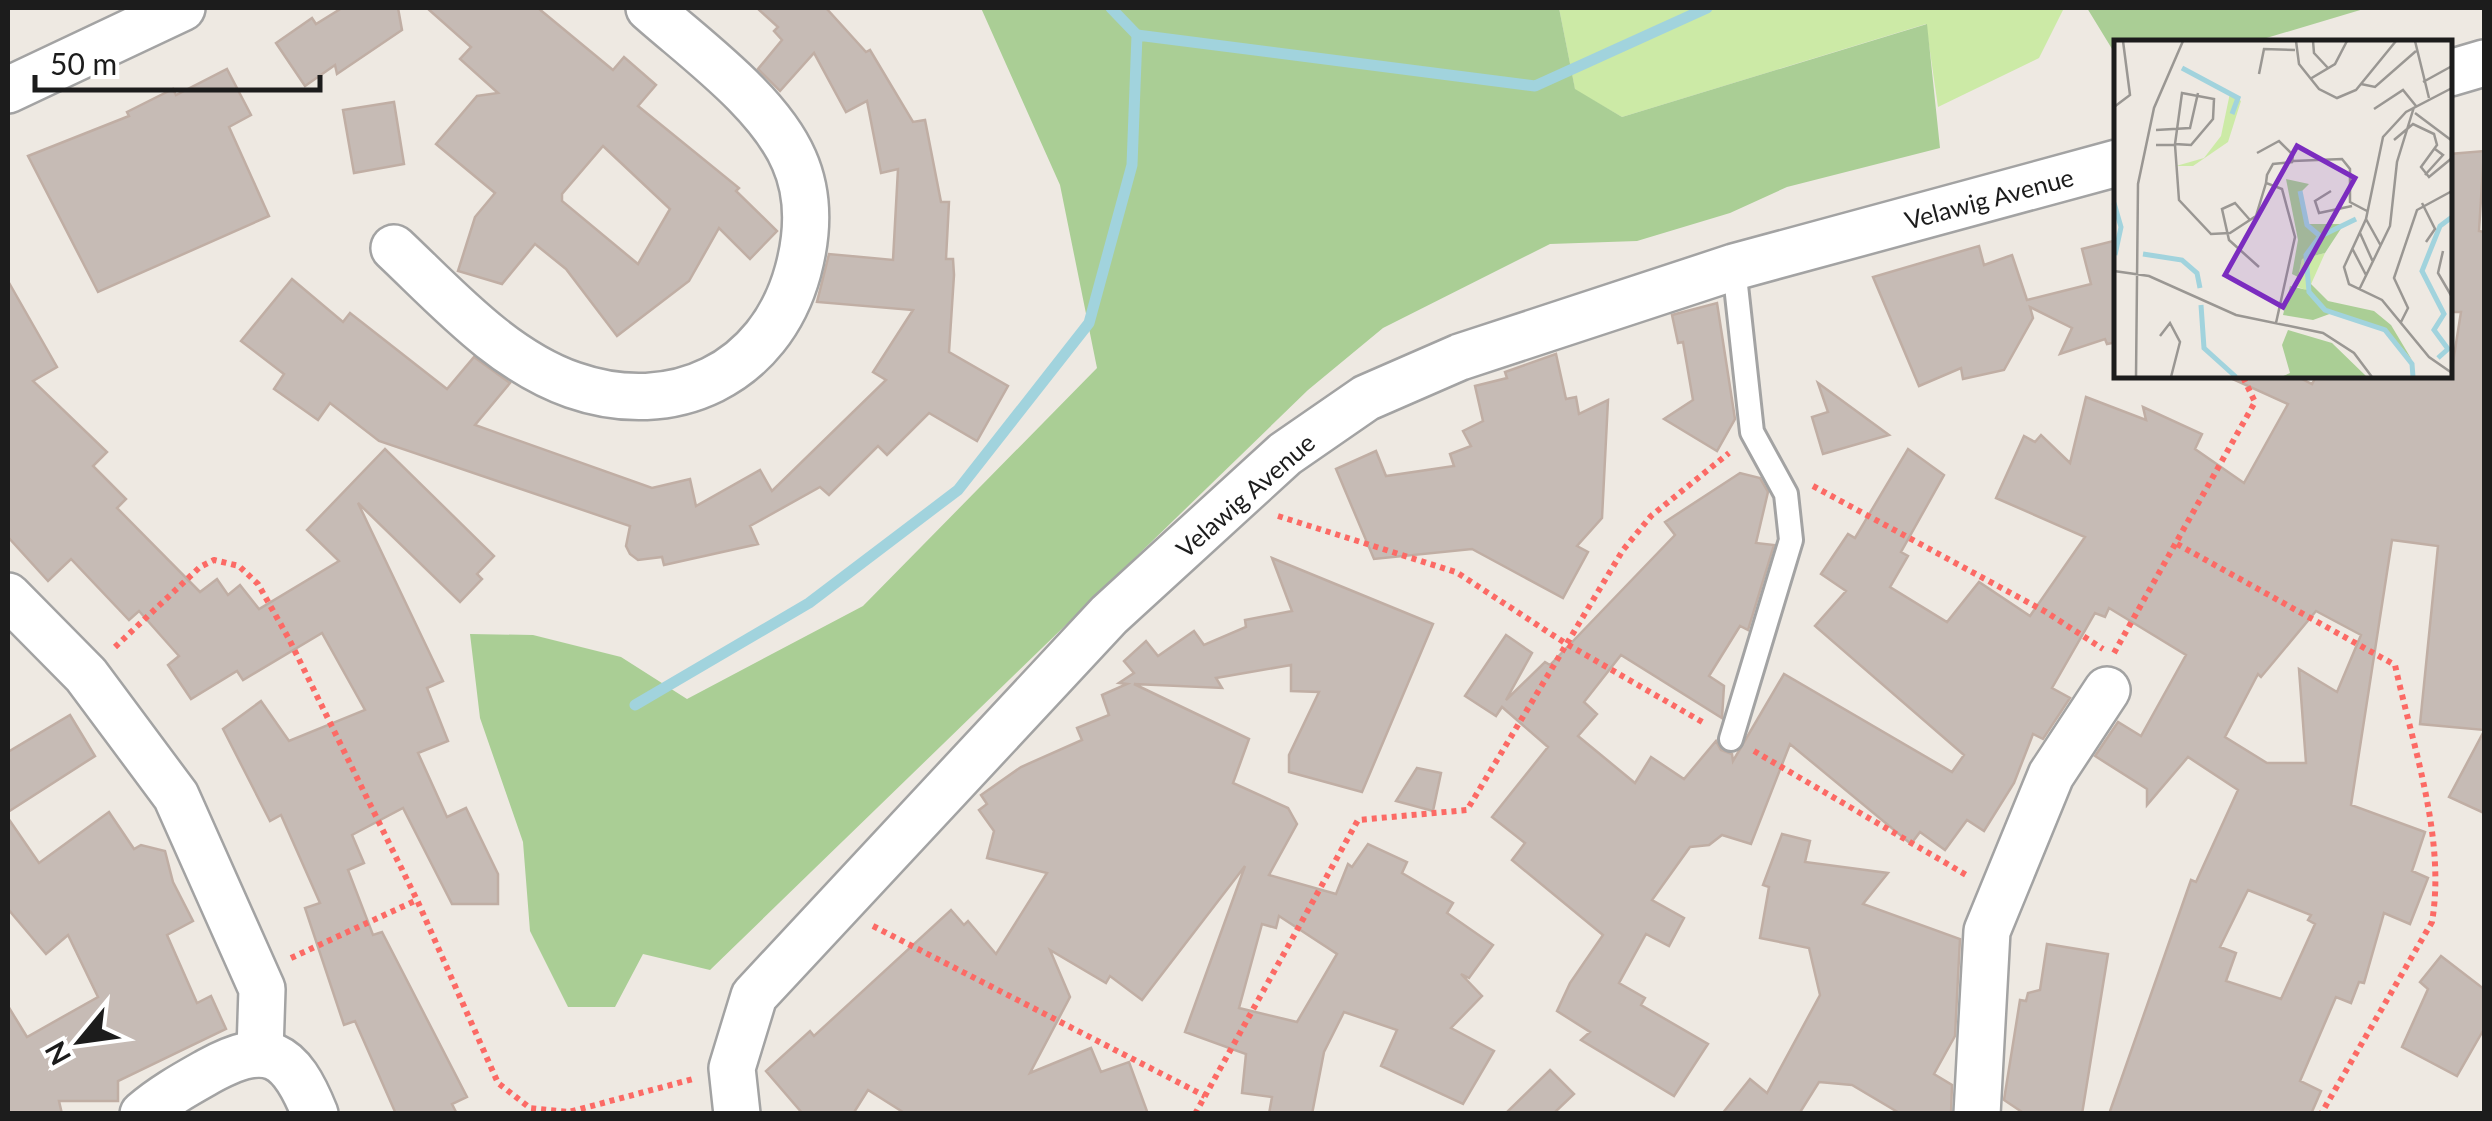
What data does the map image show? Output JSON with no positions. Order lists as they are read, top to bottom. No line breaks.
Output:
{"streets":{"street":["Velawig Avenue"]},"scale_bar":"50 m","north":"bottom left"}
